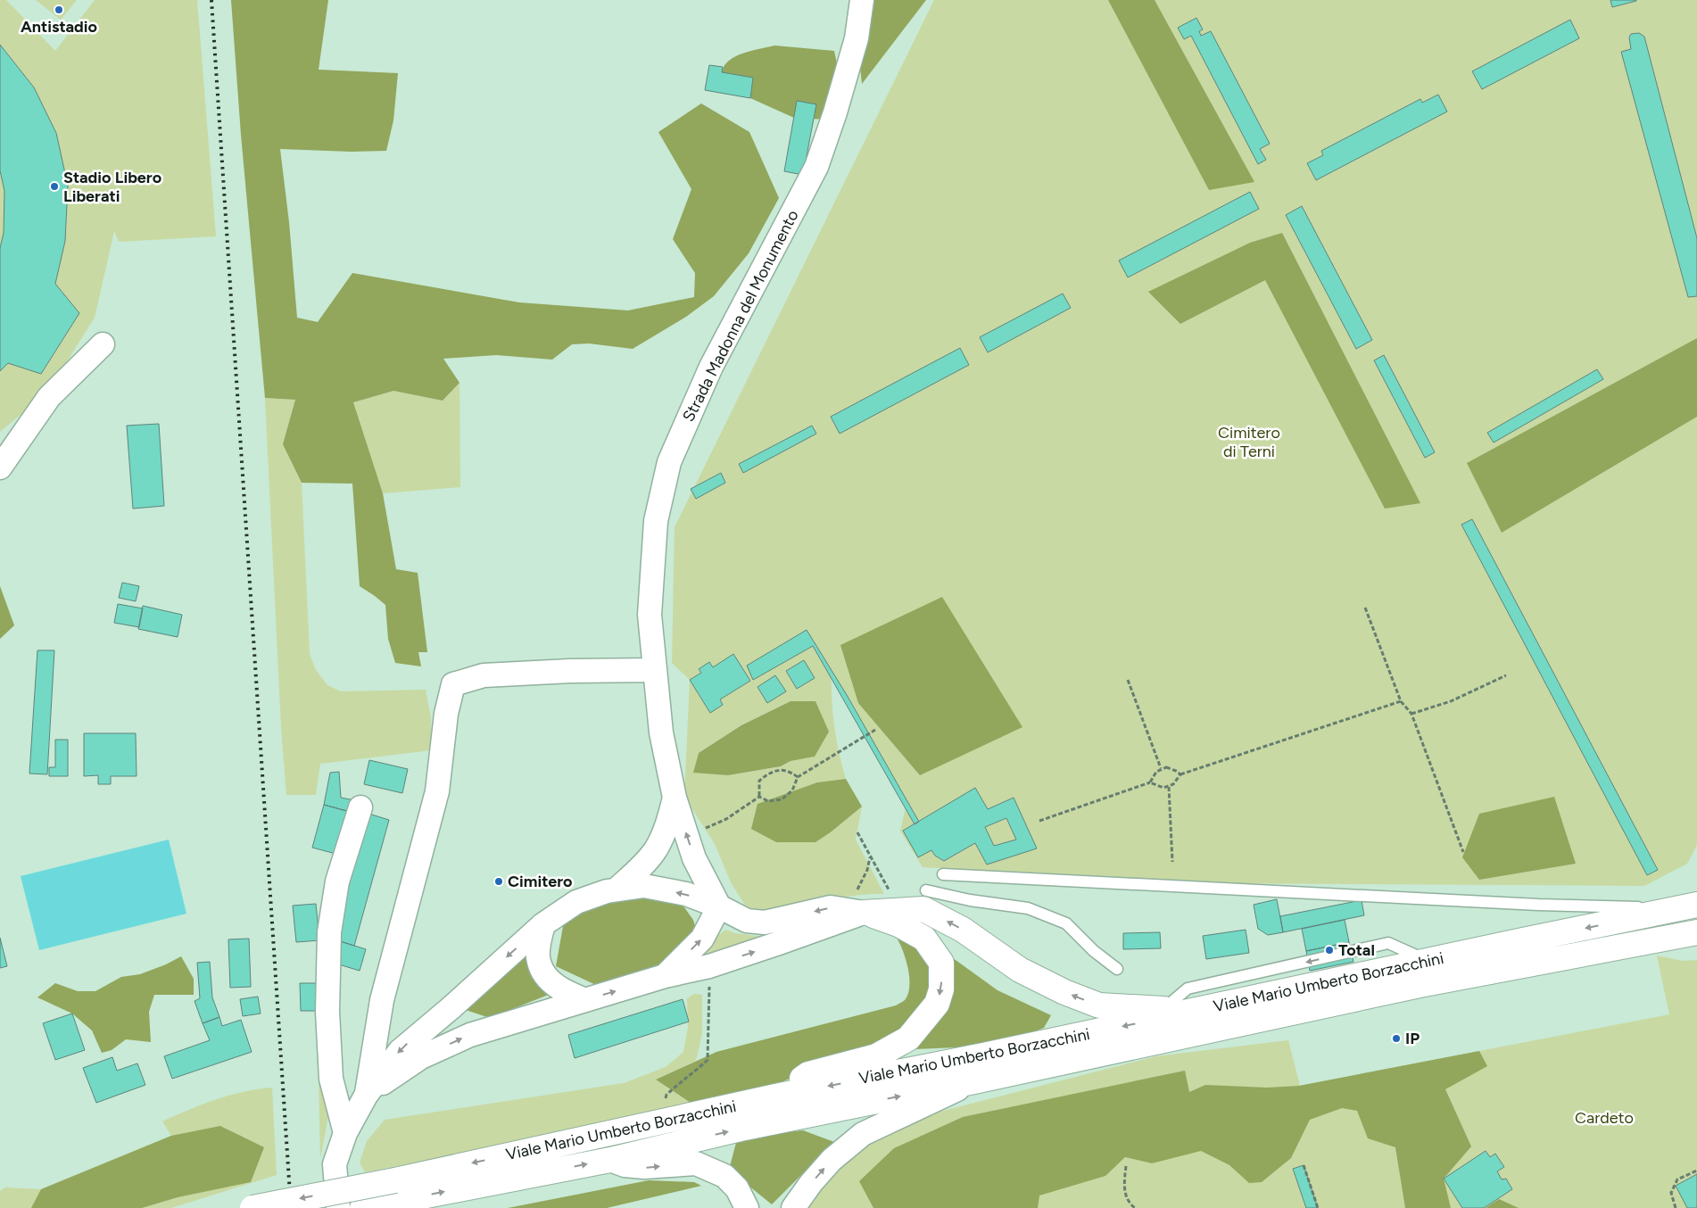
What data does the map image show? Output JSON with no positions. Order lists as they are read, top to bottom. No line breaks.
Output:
{"streets":{"main road":["Viale Mario Umberto Borzacchini"],"street":["Strada Madonna del Monumento"]},"parks":["Cimitero di Terni","Cardeto"],"places":["Antistadio","Stadio Libero Liberati","Cimitero","Total","IP"]}
